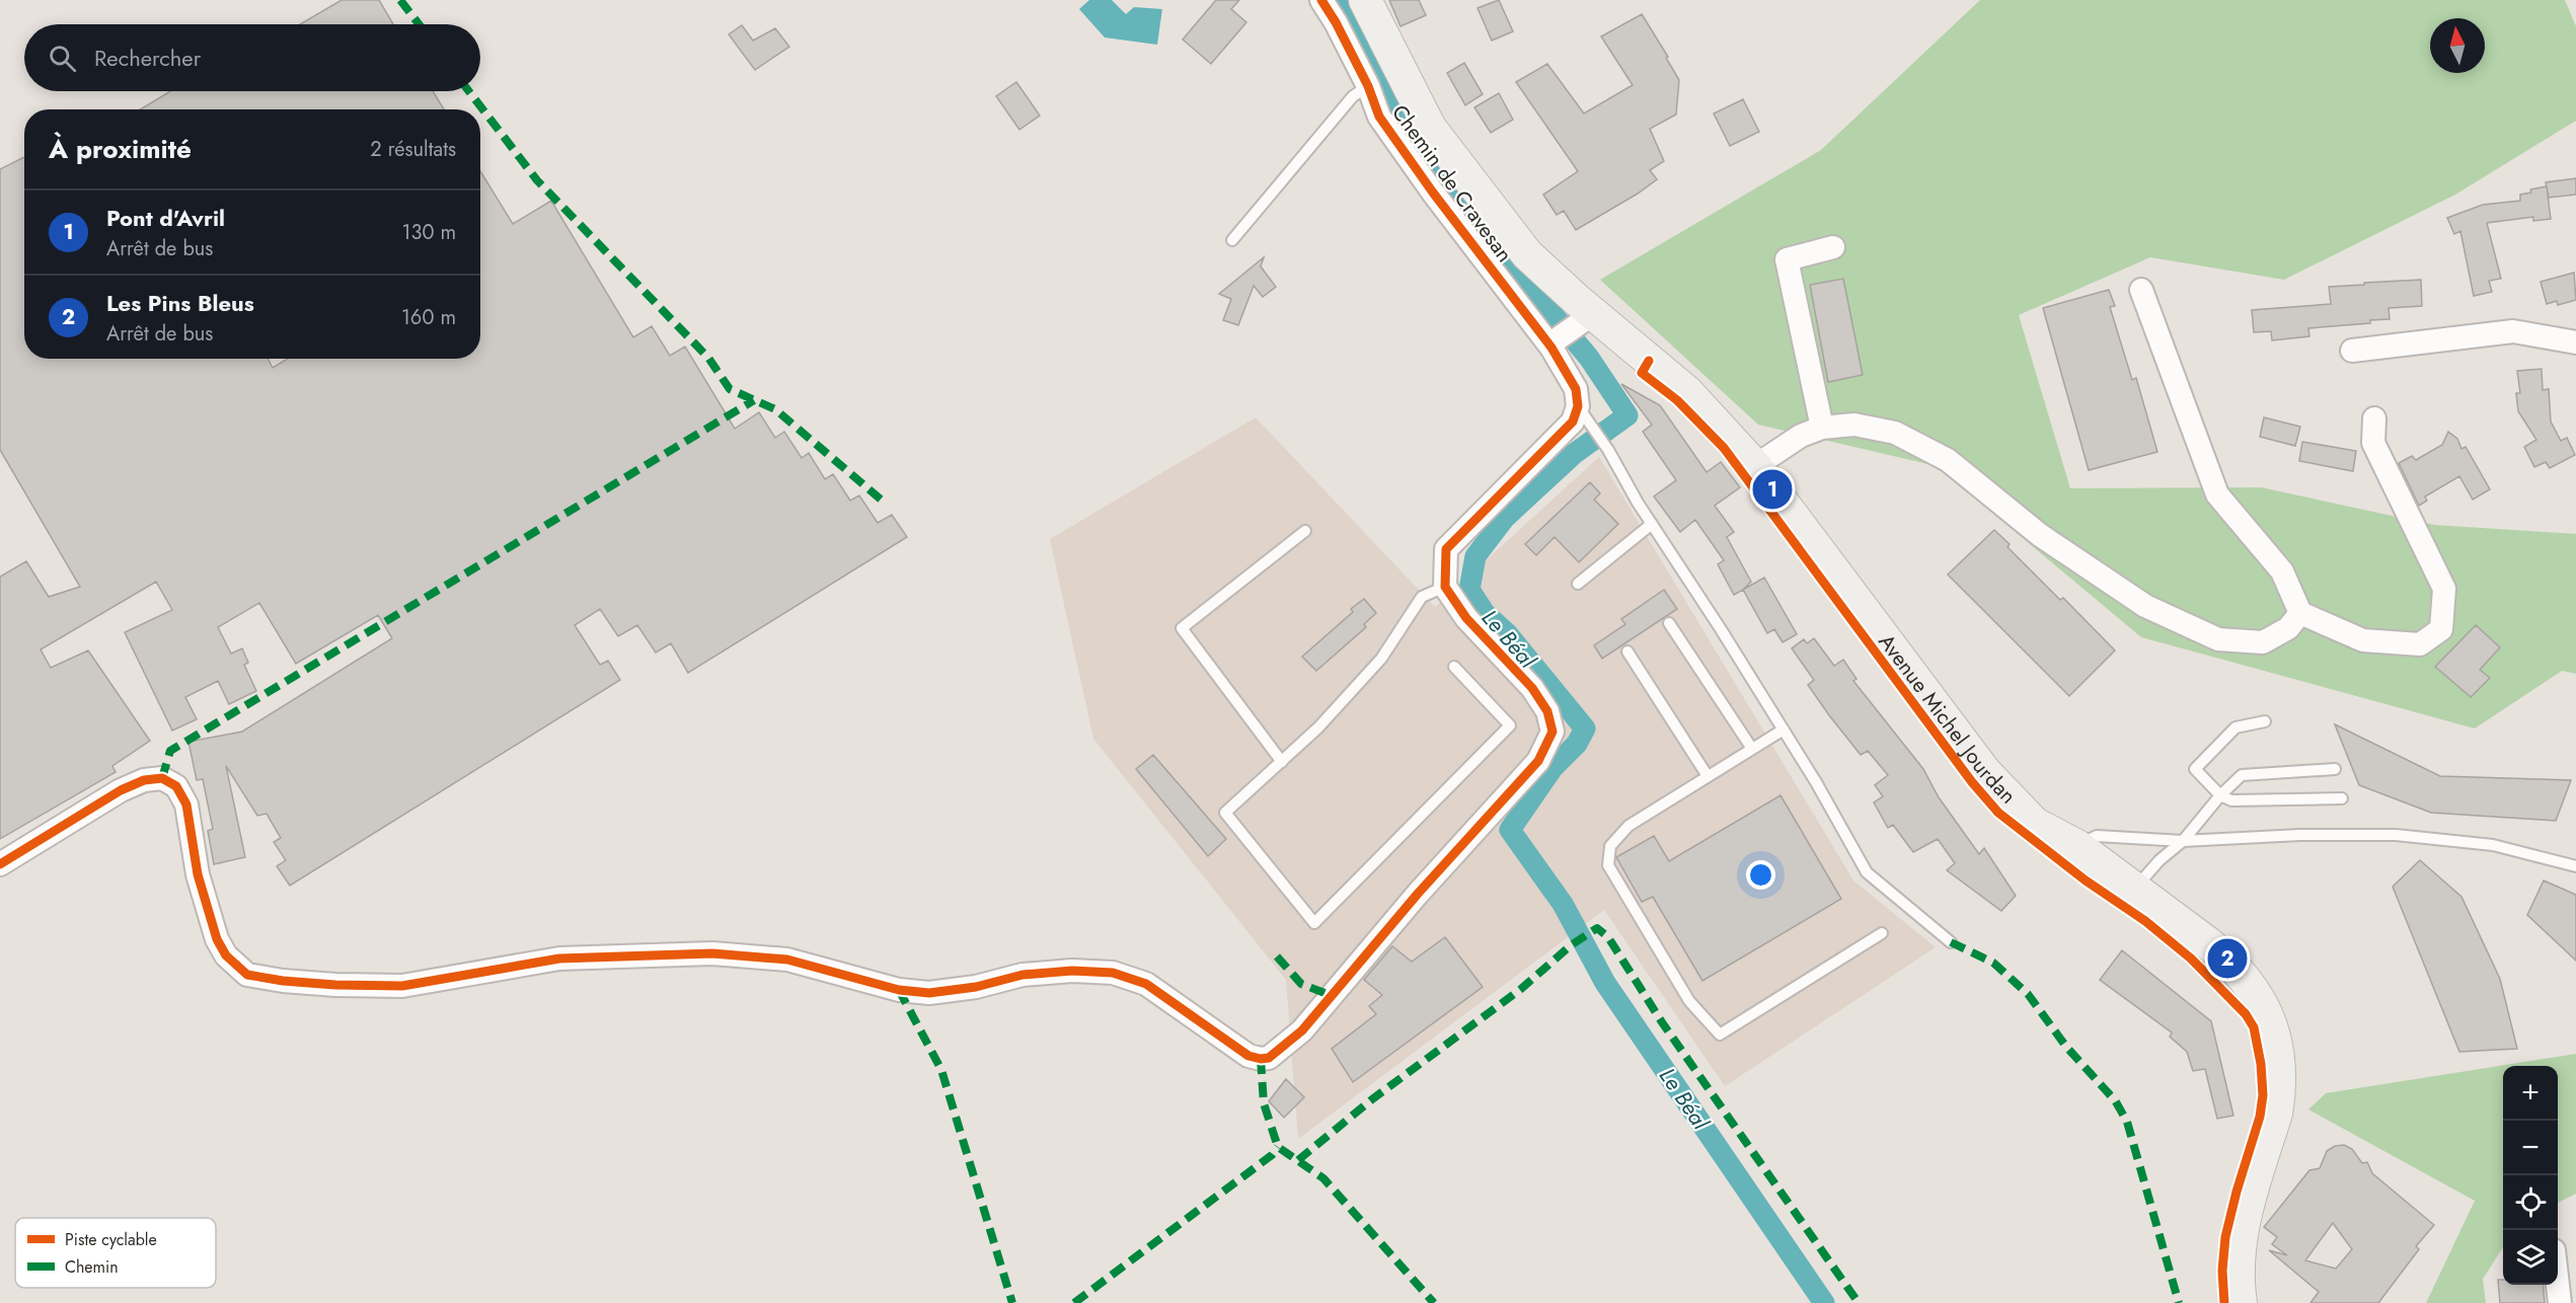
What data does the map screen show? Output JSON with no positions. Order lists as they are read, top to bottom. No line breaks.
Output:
{"streets":{"main road":["Avenue Michel Jourdan"],"street":["Chemin de Cravesan"]},"water":["Le Béal"],"legend":["Piste cyclable","Chemin"],"north":"top","page":{"search":"Rechercher","heading":["À proximité","2 résultats"],"list":[{"mark":"1","name":"Pont d'Avril","note":"Arrêt de bus","value":"130 m"},{"mark":"2","name":"Les Pins Bleus","note":"Arrêt de bus","value":"160 m"}],"pins":["1","2"],"map_buttons":["+","−"]}}
